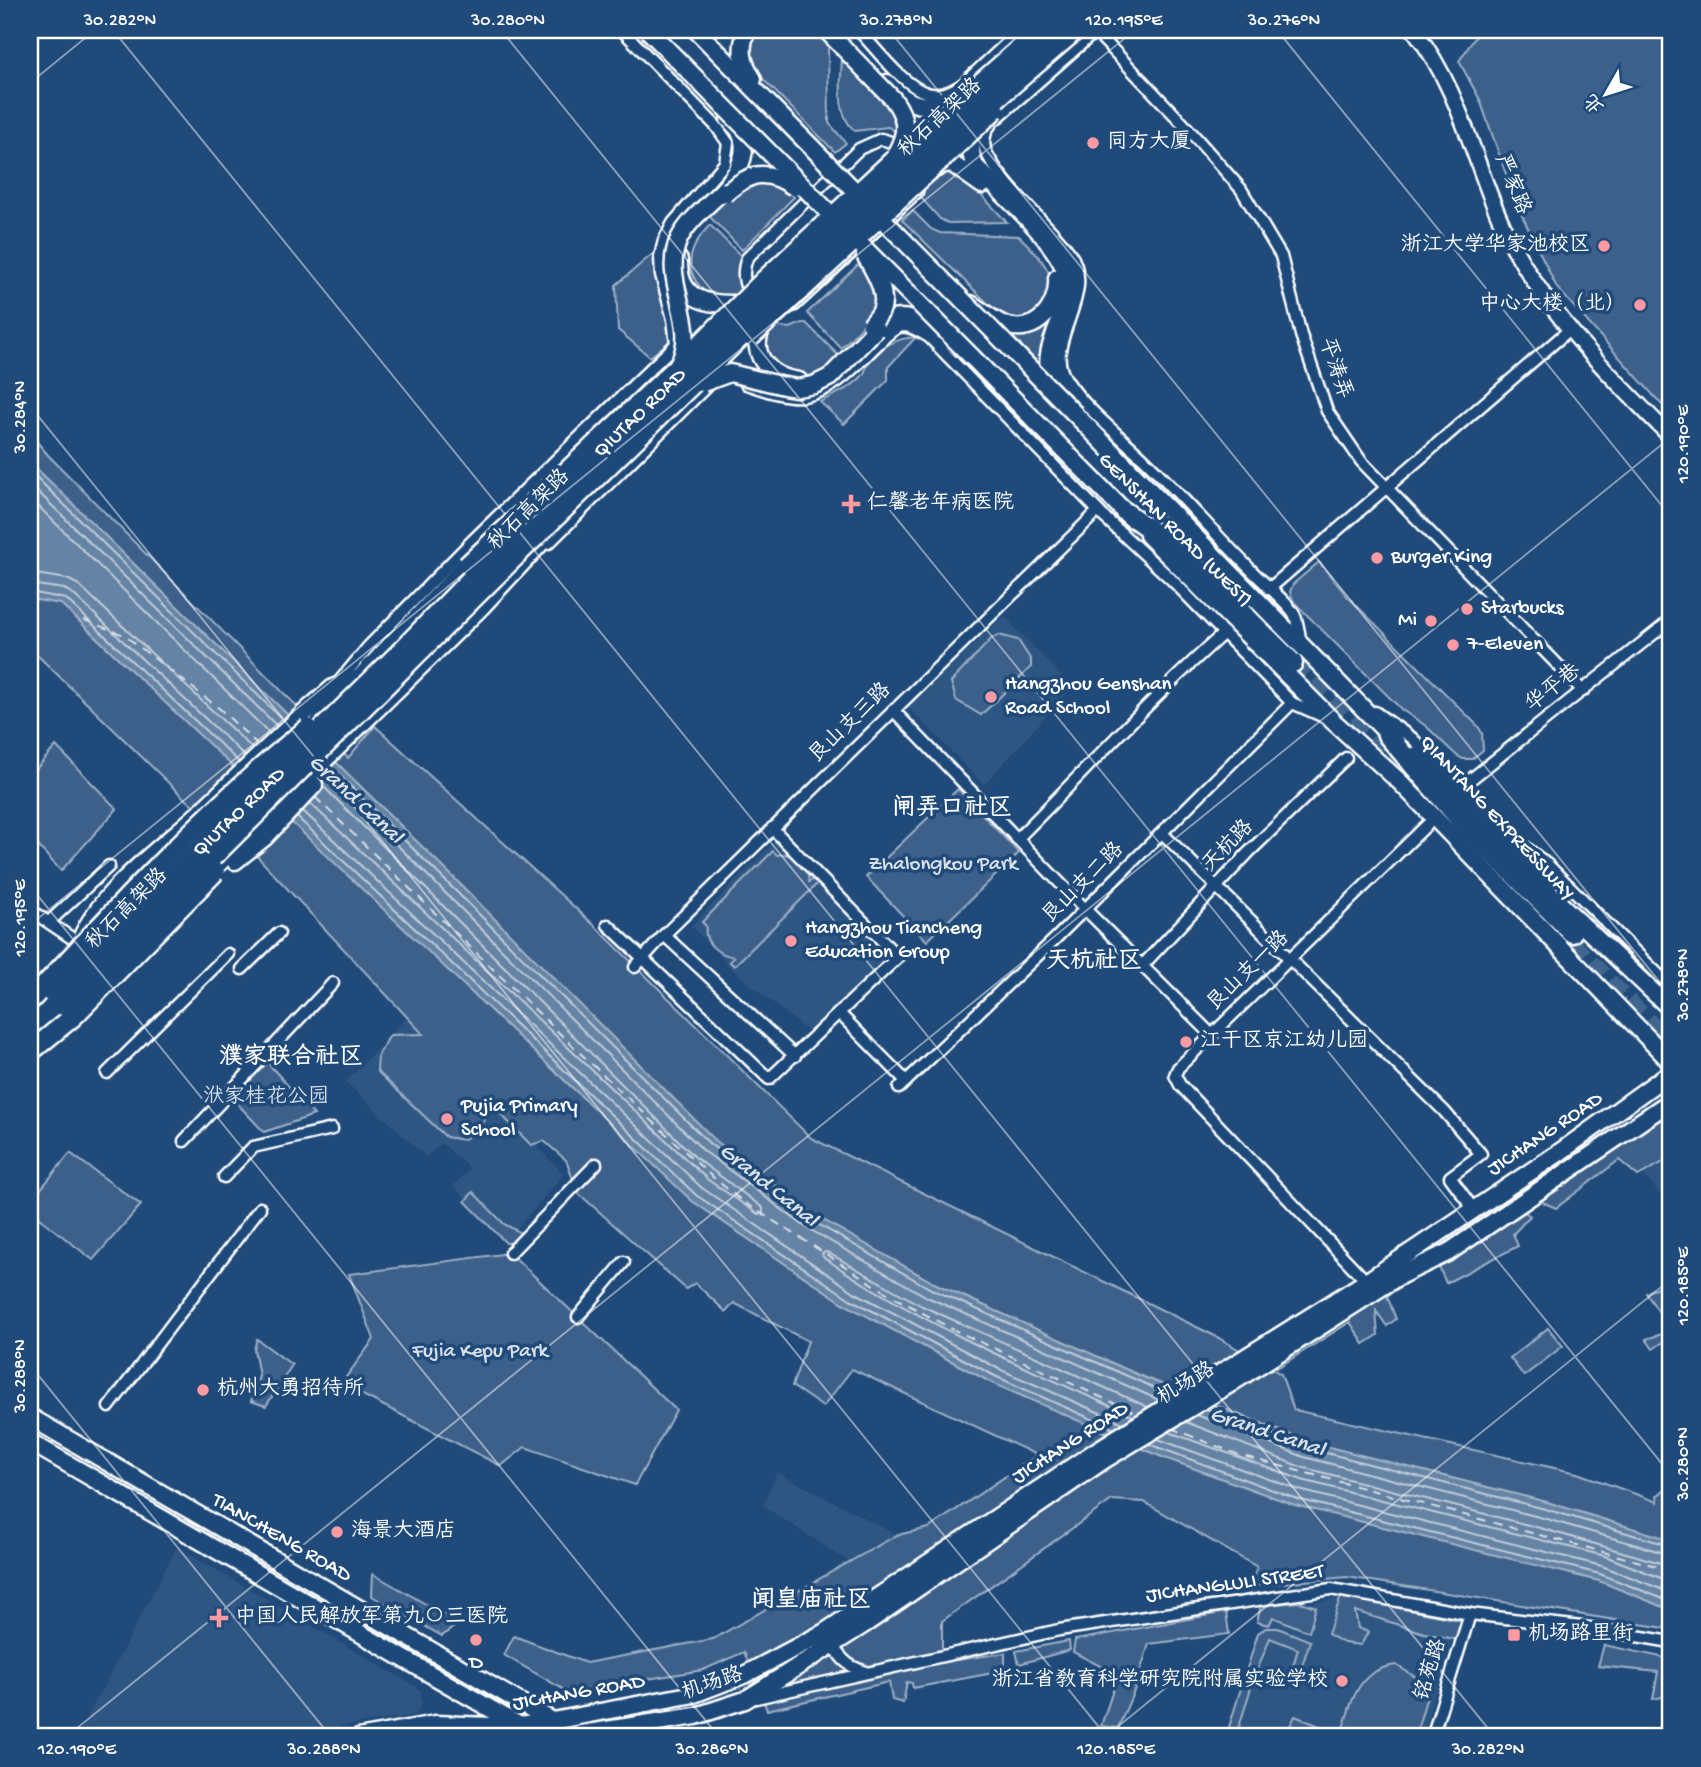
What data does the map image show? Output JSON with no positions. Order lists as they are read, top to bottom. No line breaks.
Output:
{"streets":{"highway":["秋石高架路","QIANTANG EXPRESSWAY"],"main road":["QIUTAO ROAD","GENSHAN ROAD (WEST)","JICHANG ROAD","机场路","TIANCHENG ROAD"],"street":["严家路","平涛弄","华平巷","艮山支三路","天杭路","艮山支二路","艮山支一路","JICHANGLULI STREET","铭苑路"]},"crossings":[["平涛弄","QIUTAO ROAD"],["平涛弄","华平巷"],["GENSHAN ROAD (WEST)","QIANTANG EXPRESSWAY"],["GENSHAN ROAD (WEST)","艮山支一路"],["艮山支一路","JICHANG ROAD"],["JICHANG ROAD","机场路"],["JICHANG ROAD","TIANCHENG ROAD"],["机场路","TIANCHENG ROAD"],["机场路","JICHANGLULI STREET"],["JICHANGLULI STREET","铭苑路"]],"districts":["闸弄口社区","天杭社区","濮家联合社区","闻皇庙社区"],"water":["Grand Canal"],"parks":["Zhalongkou Park","洑家桂花公园","Fujia Kepu Park"],"places":{"other":["同方大厦","浙江大学华家池校区","中心大楼（北）","Burger King","Starbucks","Mi","7-Eleven","Hangzhou Genshan Road School","Hangzhou Tiancheng Education Group","江干区京江幼儿园","Pujia Primary School","杭州大勇招待所","海景大酒店","D","浙江省教育科学研究院附属实验学校"],"health":["仁馨老年病医院","中国人民解放军第九〇三医院"],"transit":["机场路里街"]},"north":"bottom left","coordinates":["30.282°N","30.280°N","30.278°N","120.195°E","30.276°N","30.284°N","120.190°E","120.185°E","30.288°N","30.286°N"]}
